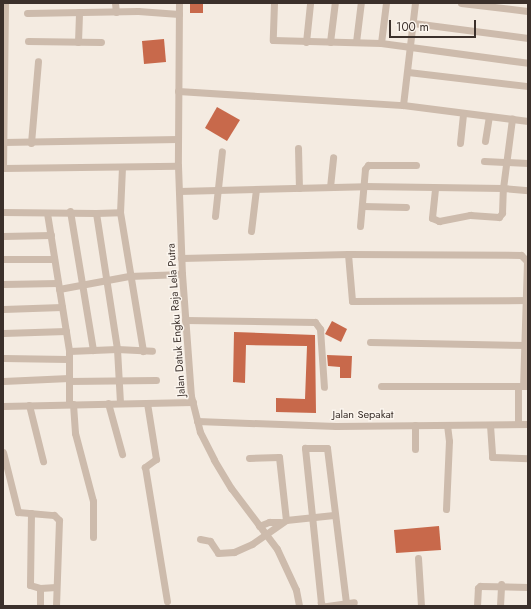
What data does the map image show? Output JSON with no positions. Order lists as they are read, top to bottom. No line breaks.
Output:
{"streets":{"street":["Jalan Datuk Engku Raja Lela Putra","Jalan Sepakat"]},"crossings":[["Jalan Datuk Engku Raja Lela Putra","Jalan Sepakat"]],"scale_bar":"100 m"}
